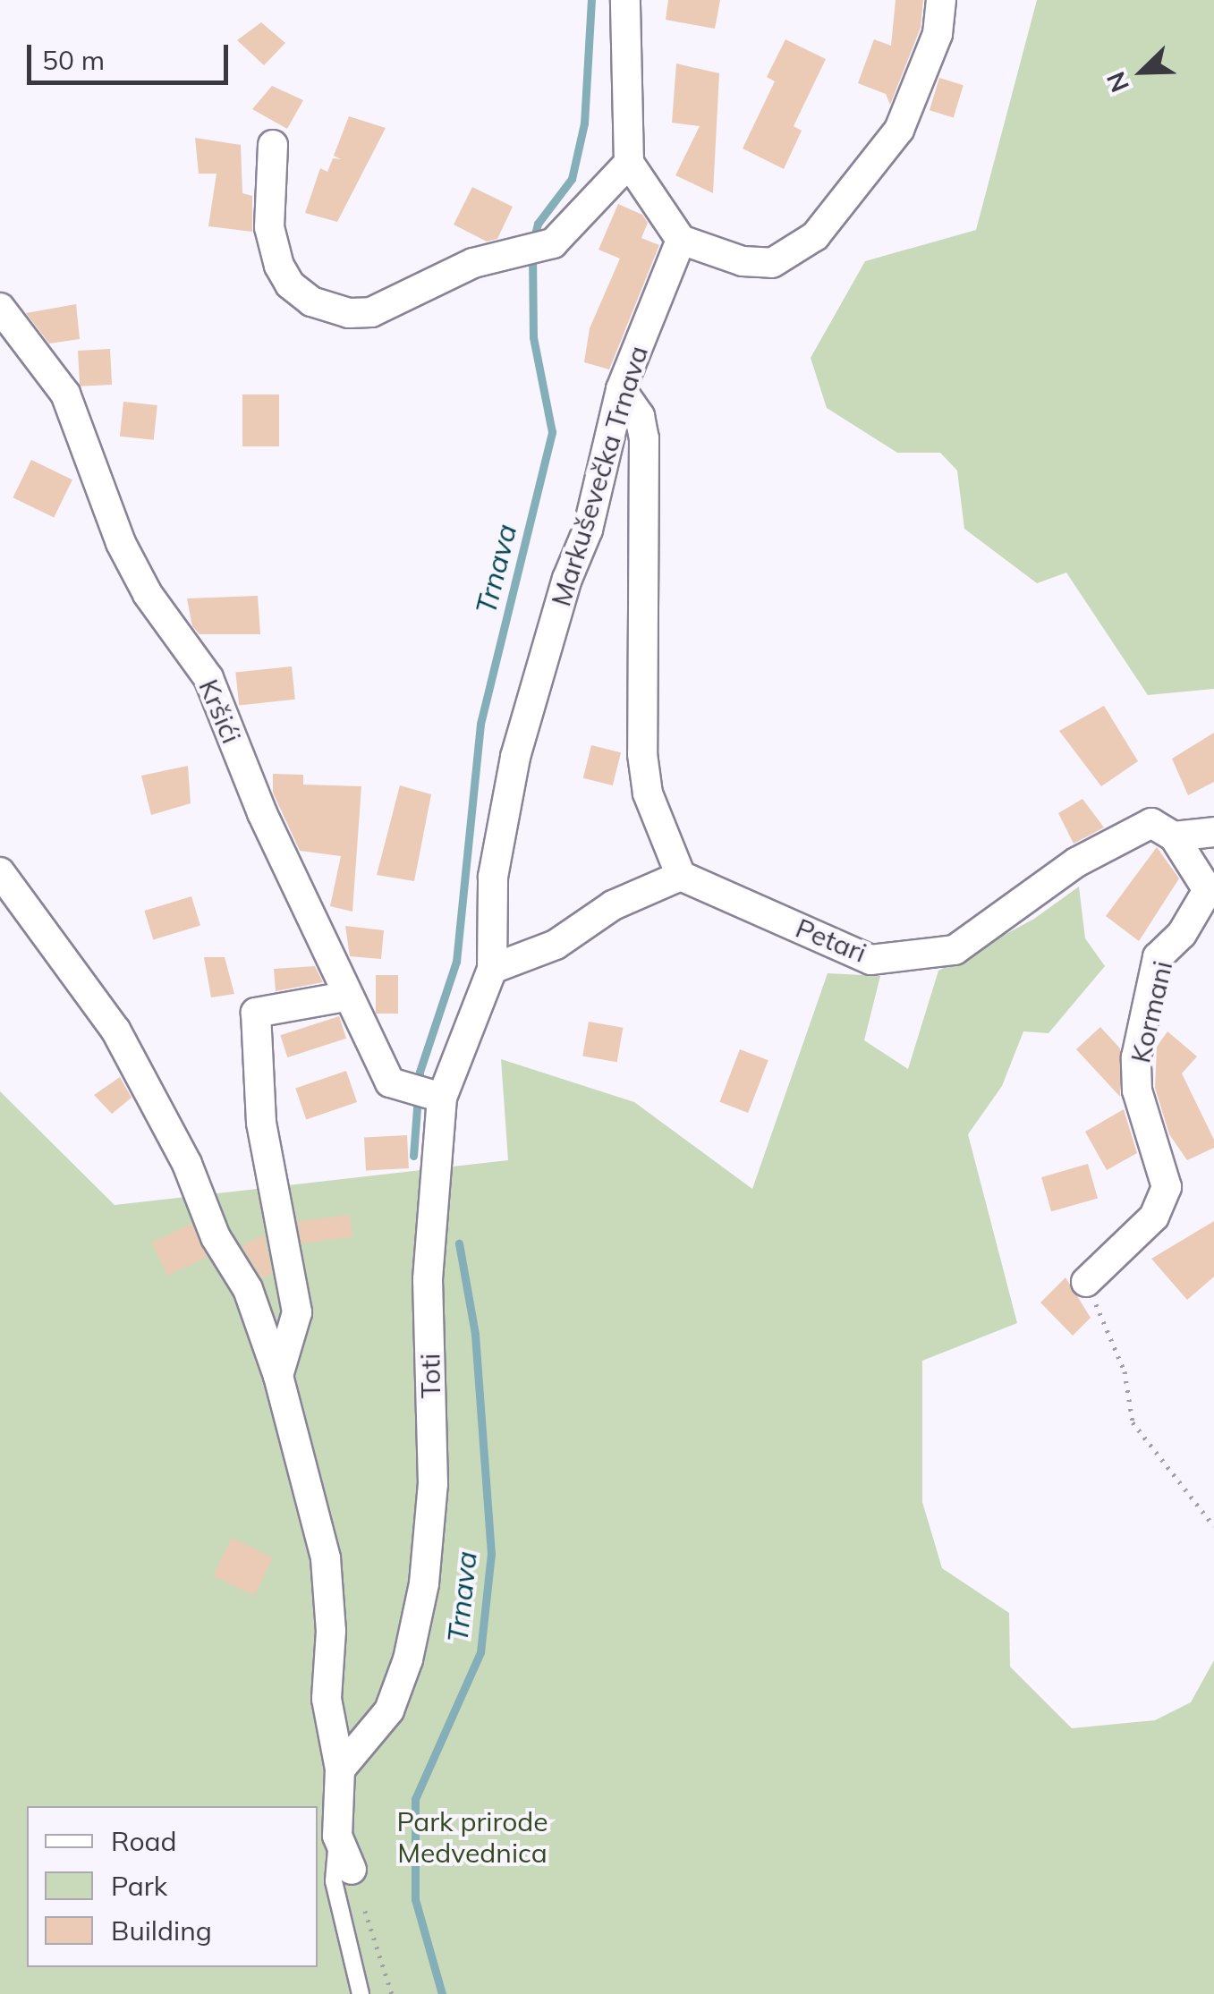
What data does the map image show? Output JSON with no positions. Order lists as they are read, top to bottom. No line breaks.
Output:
{"streets":{"street":["Markuševečka Trnava","Kršići","Petari","Kormani","Toti"]},"crossings":[["Markuševečka Trnava","Toti"],["Kršići","Toti"],["Petari","Kormani"]],"water":["Trnava"],"parks":["Park prirode Medvednica"],"legend":["Road","Park","Building"],"scale_bar":"50 m","north":"bottom left"}
